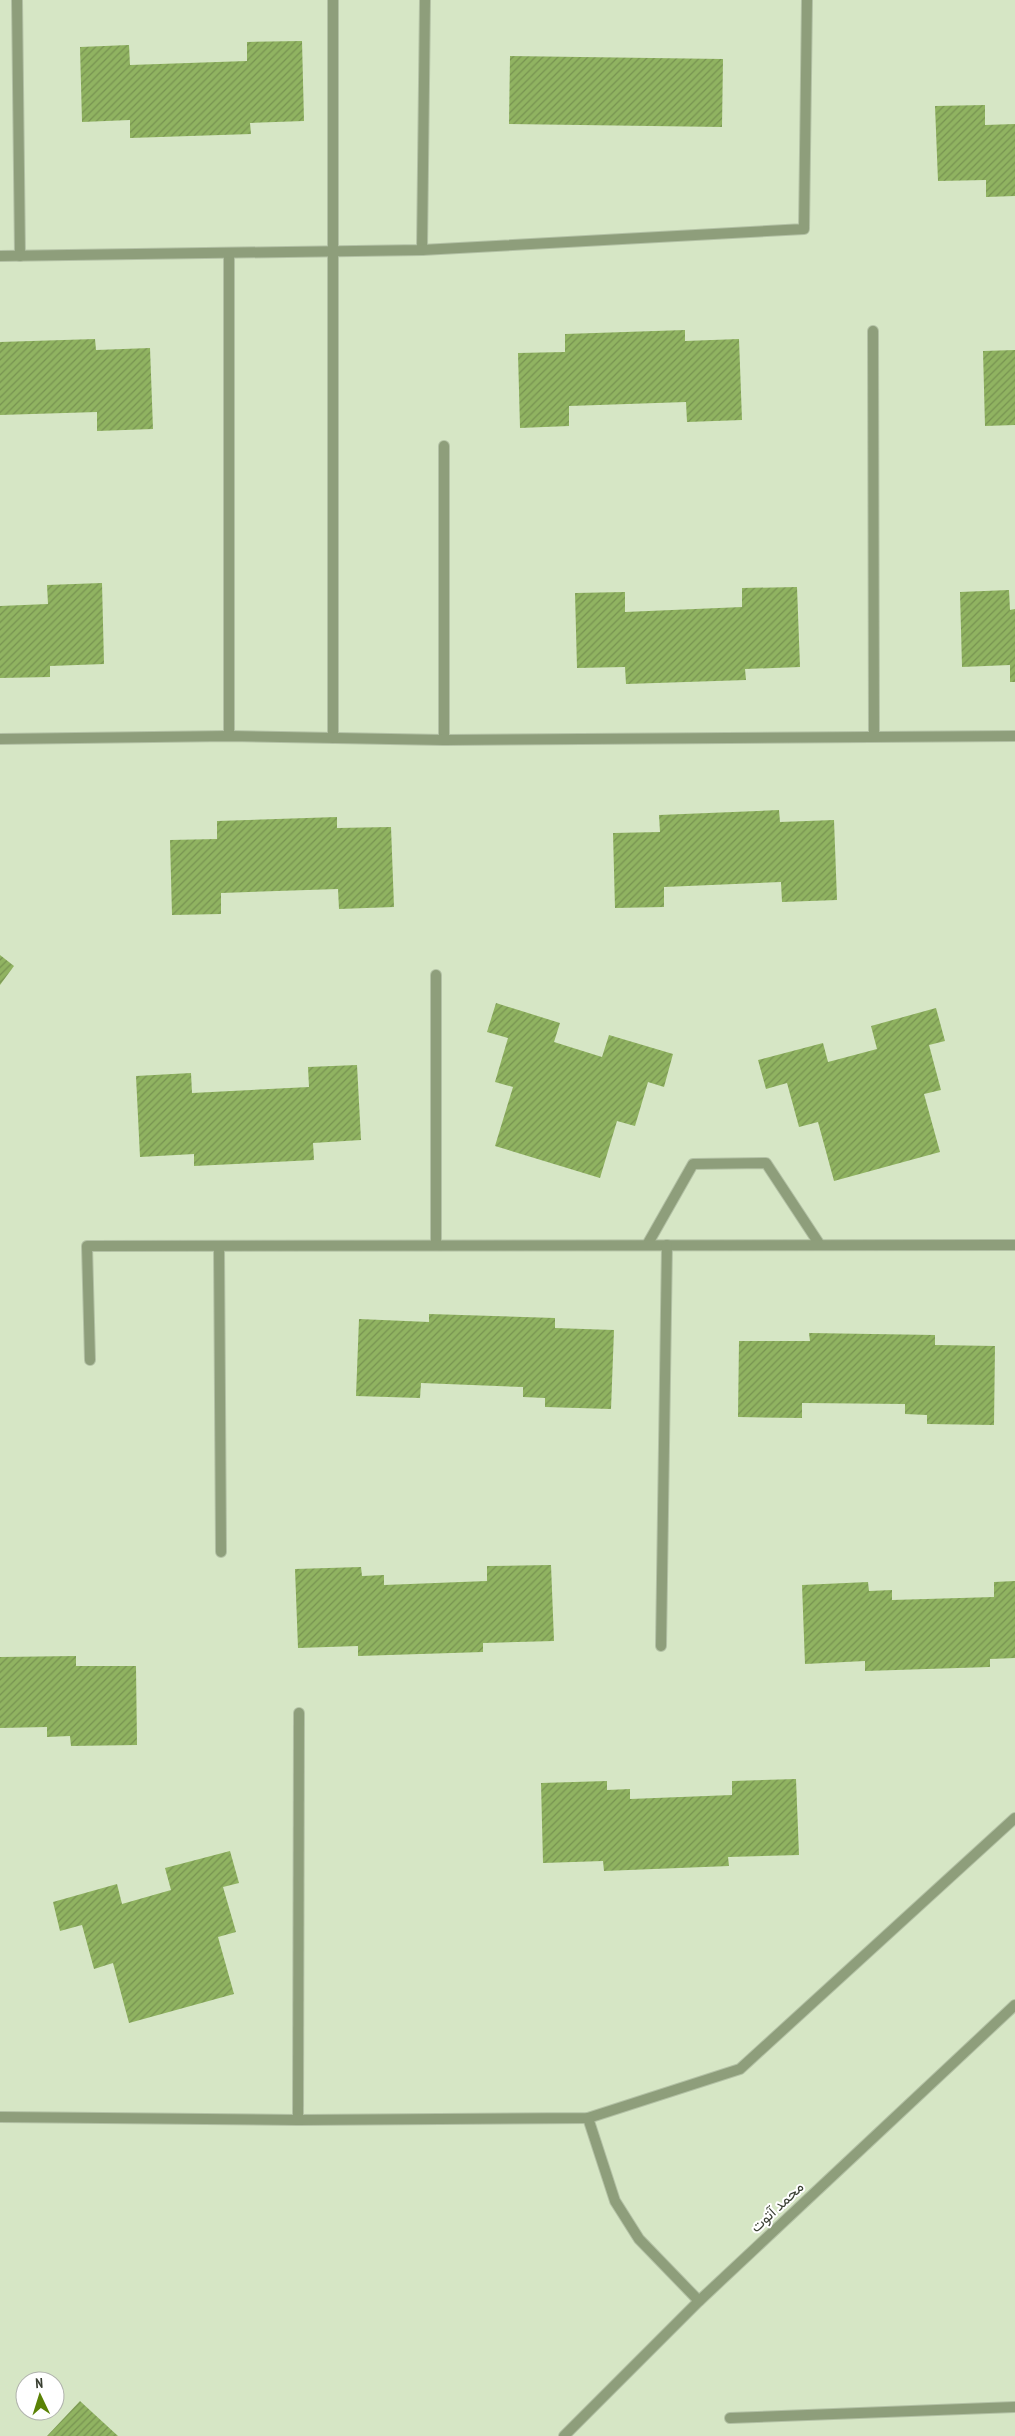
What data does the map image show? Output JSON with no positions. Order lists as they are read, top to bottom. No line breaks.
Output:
{"streets":{"street":["محمد آتوت"]},"north":"top"}
